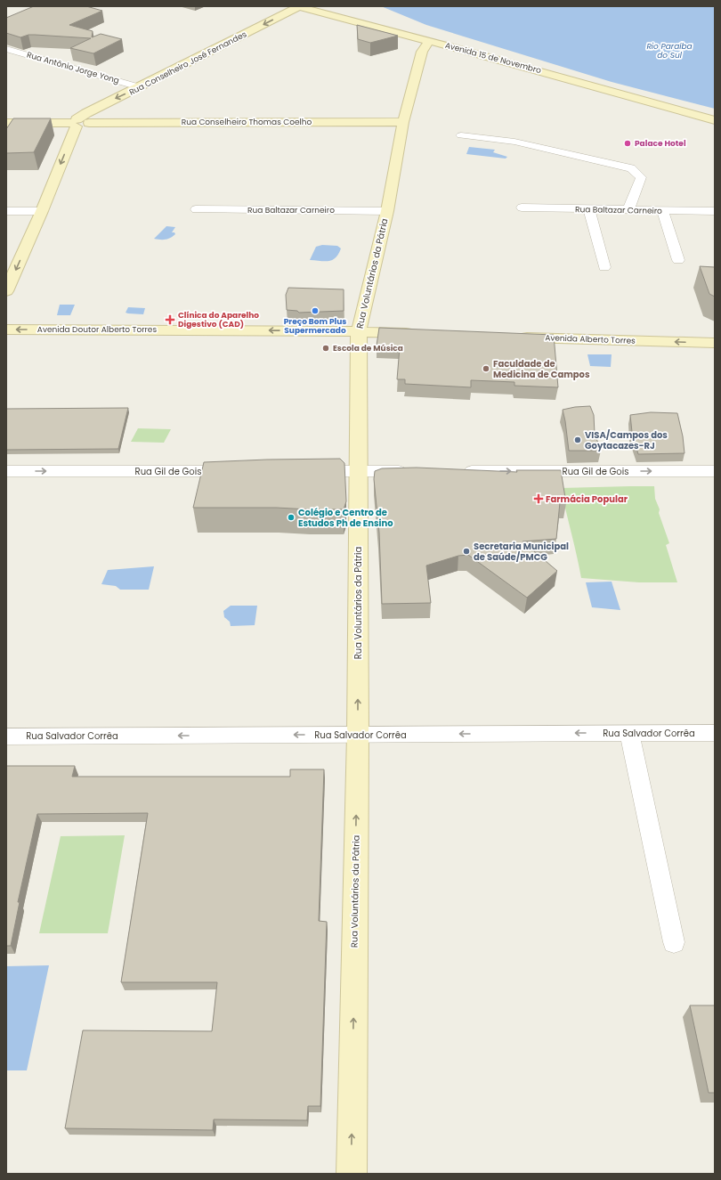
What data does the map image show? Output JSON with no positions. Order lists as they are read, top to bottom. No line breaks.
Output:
{"streets":{"main road":["Avenida 15 de Novembro","Rua Conselheiro José Fernandes","Rua Conselheiro Thomas Coelho","Rua Voluntários da Pátria","Avenida Doutor Alberto Torres","Avenida Alberto Torres"],"street":["Rua Antônio Jorge Yong","Rua Baltazar Carneiro","Rua Gil de Gois","Rua Salvador Corrêa"]},"crossings":[["Avenida 15 de Novembro","Rua Conselheiro José Fernandes"],["Avenida 15 de Novembro","Rua Voluntários da Pátria"],["Rua Conselheiro José Fernandes","Rua Antônio Jorge Yong"],["Rua Conselheiro José Fernandes","Rua Conselheiro Thomas Coelho"],["Rua Conselheiro Thomas Coelho","Rua Voluntários da Pátria"],["Rua Baltazar Carneiro","Rua Voluntários da Pátria"],["Rua Voluntários da Pátria","Avenida Doutor Alberto Torres"],["Rua Voluntários da Pátria","Rua Salvador Corrêa"]],"one_way":["Rua Conselheiro José Fernandes","Rua Voluntários da Pátria","Avenida Doutor Alberto Torres","Avenida Alberto Torres","Rua Gil de Gois","Rua Salvador Corrêa"],"water":["Rio Paraíba do Sul"],"places":{"other":["Palace Hotel","Preço Bom Plus Supermercado","Escola de Música","Faculdade de Medicina de Campos","VISA/Campos dos Goytacazes-RJ","Colégio e Centro de Estudos Ph de Ensino","Secretaria Municipal de Saúde/PMCG"],"health":["Clínica do Aparelho Digestivo (CAD)","Farmácia Popular"]}}
